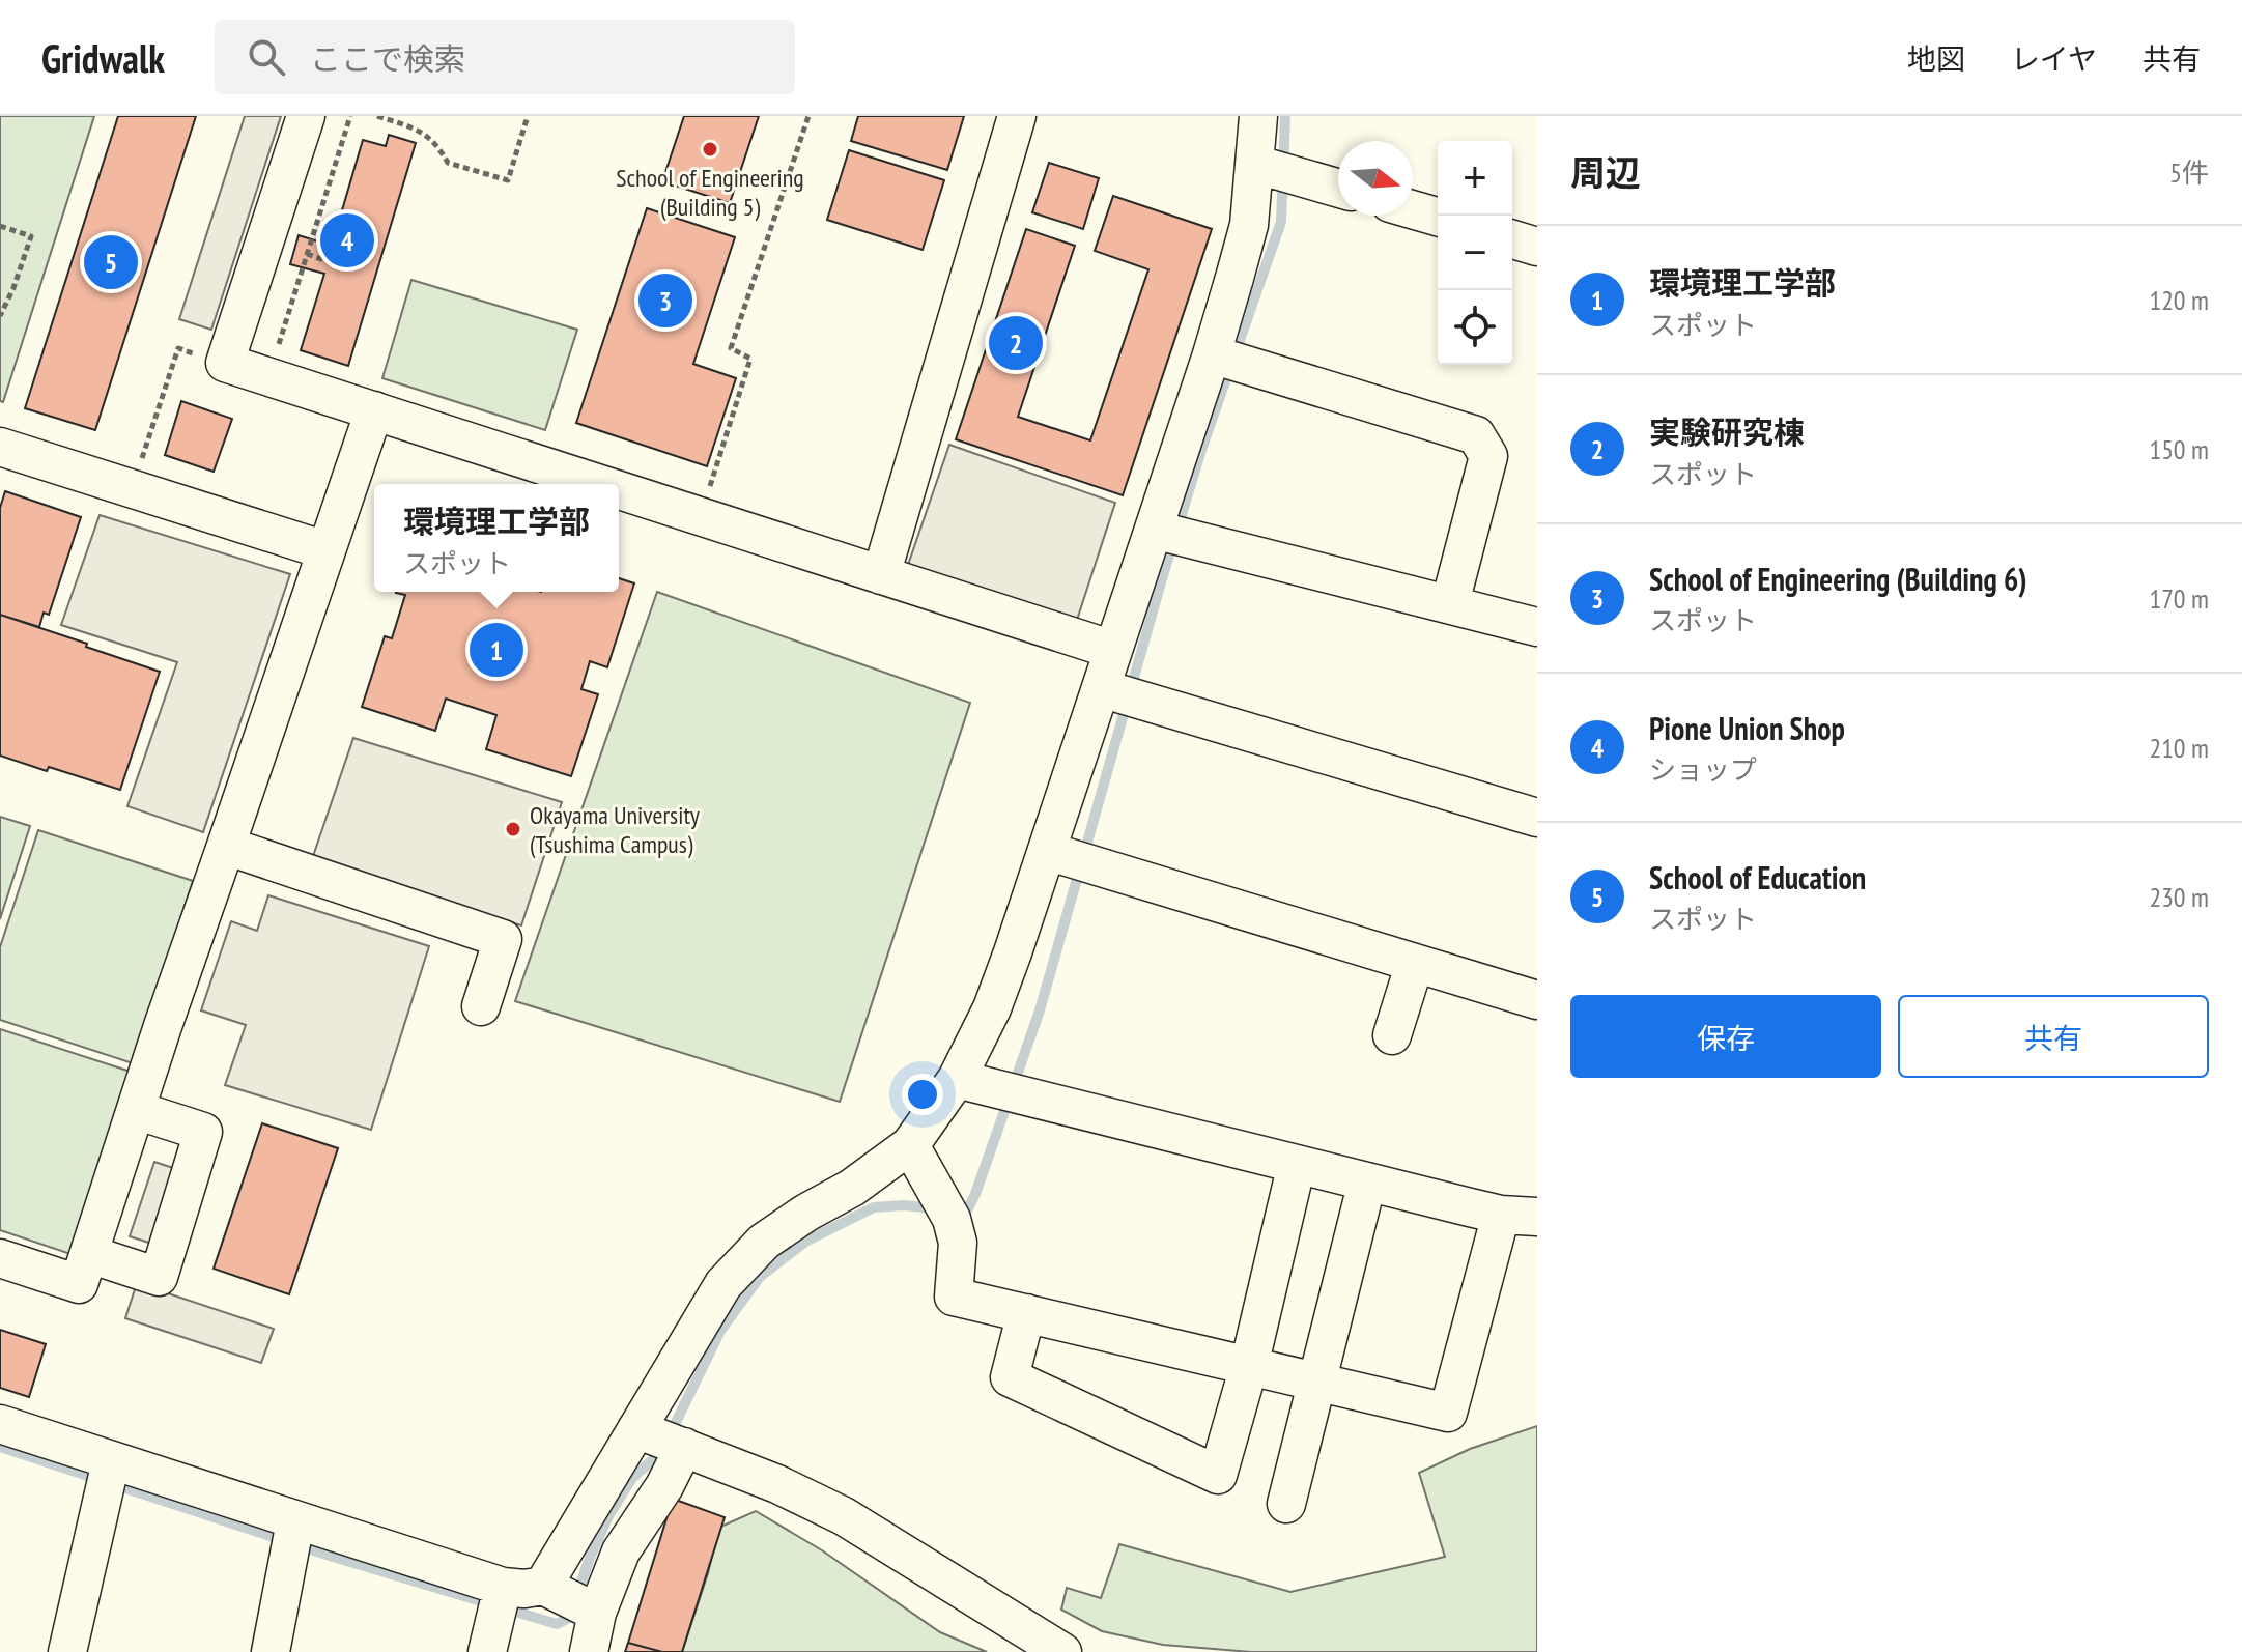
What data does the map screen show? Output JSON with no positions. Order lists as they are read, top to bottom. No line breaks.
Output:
{"places":["School of Engineering (Building 5)","Okayama University (Tsushima Campus)"],"north":"right","page":{"header":"Gridwalk","search":"ここで検索","nav":["地図","レイヤ","共有"],"heading":["周辺","5件"],"map_buttons":["+","−"],"pins":["4","5","3","2","1"],"list":[{"mark":"1","name":"環境理工学部","note":"スポット","value":"120 m"},{"mark":"2","name":"実験研究棟","note":"スポット","value":"150 m"},{"mark":"3","name":"School of Engineering (Building 6)","note":"スポット","value":"170 m"},{"mark":"4","name":"Pione Union Shop","note":"ショップ","value":"210 m"},{"mark":"5","name":"School of Education","note":"スポット","value":"230 m"}],"popup":["環境理工学部","スポット"],"buttons":["保存","共有"]}}
